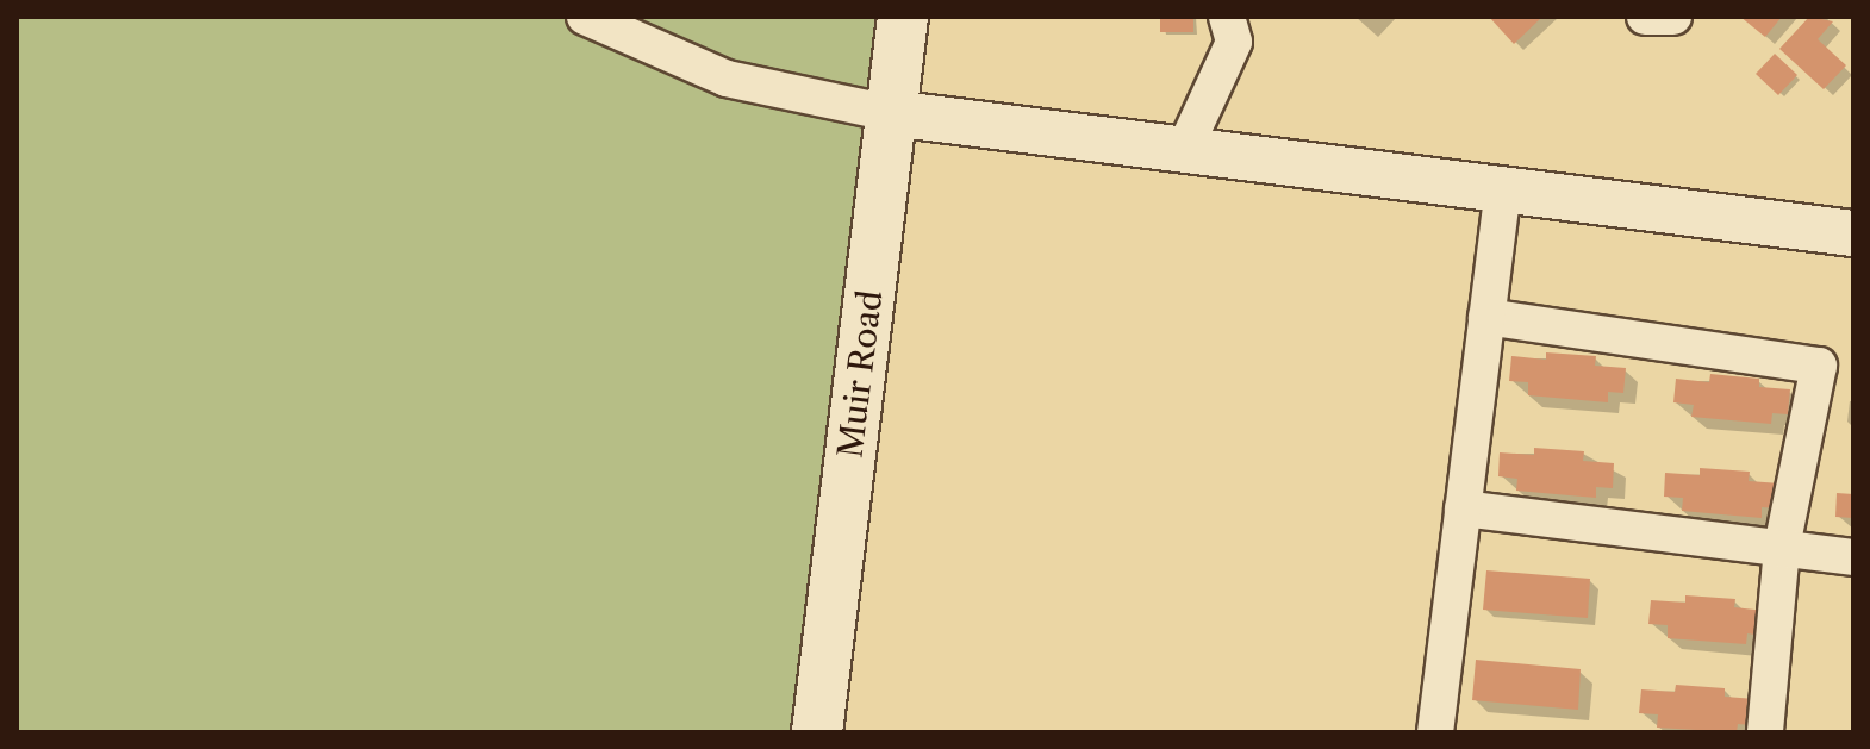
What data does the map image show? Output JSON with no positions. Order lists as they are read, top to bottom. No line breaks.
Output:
{"streets":{"main road":["Muir Road"]}}
